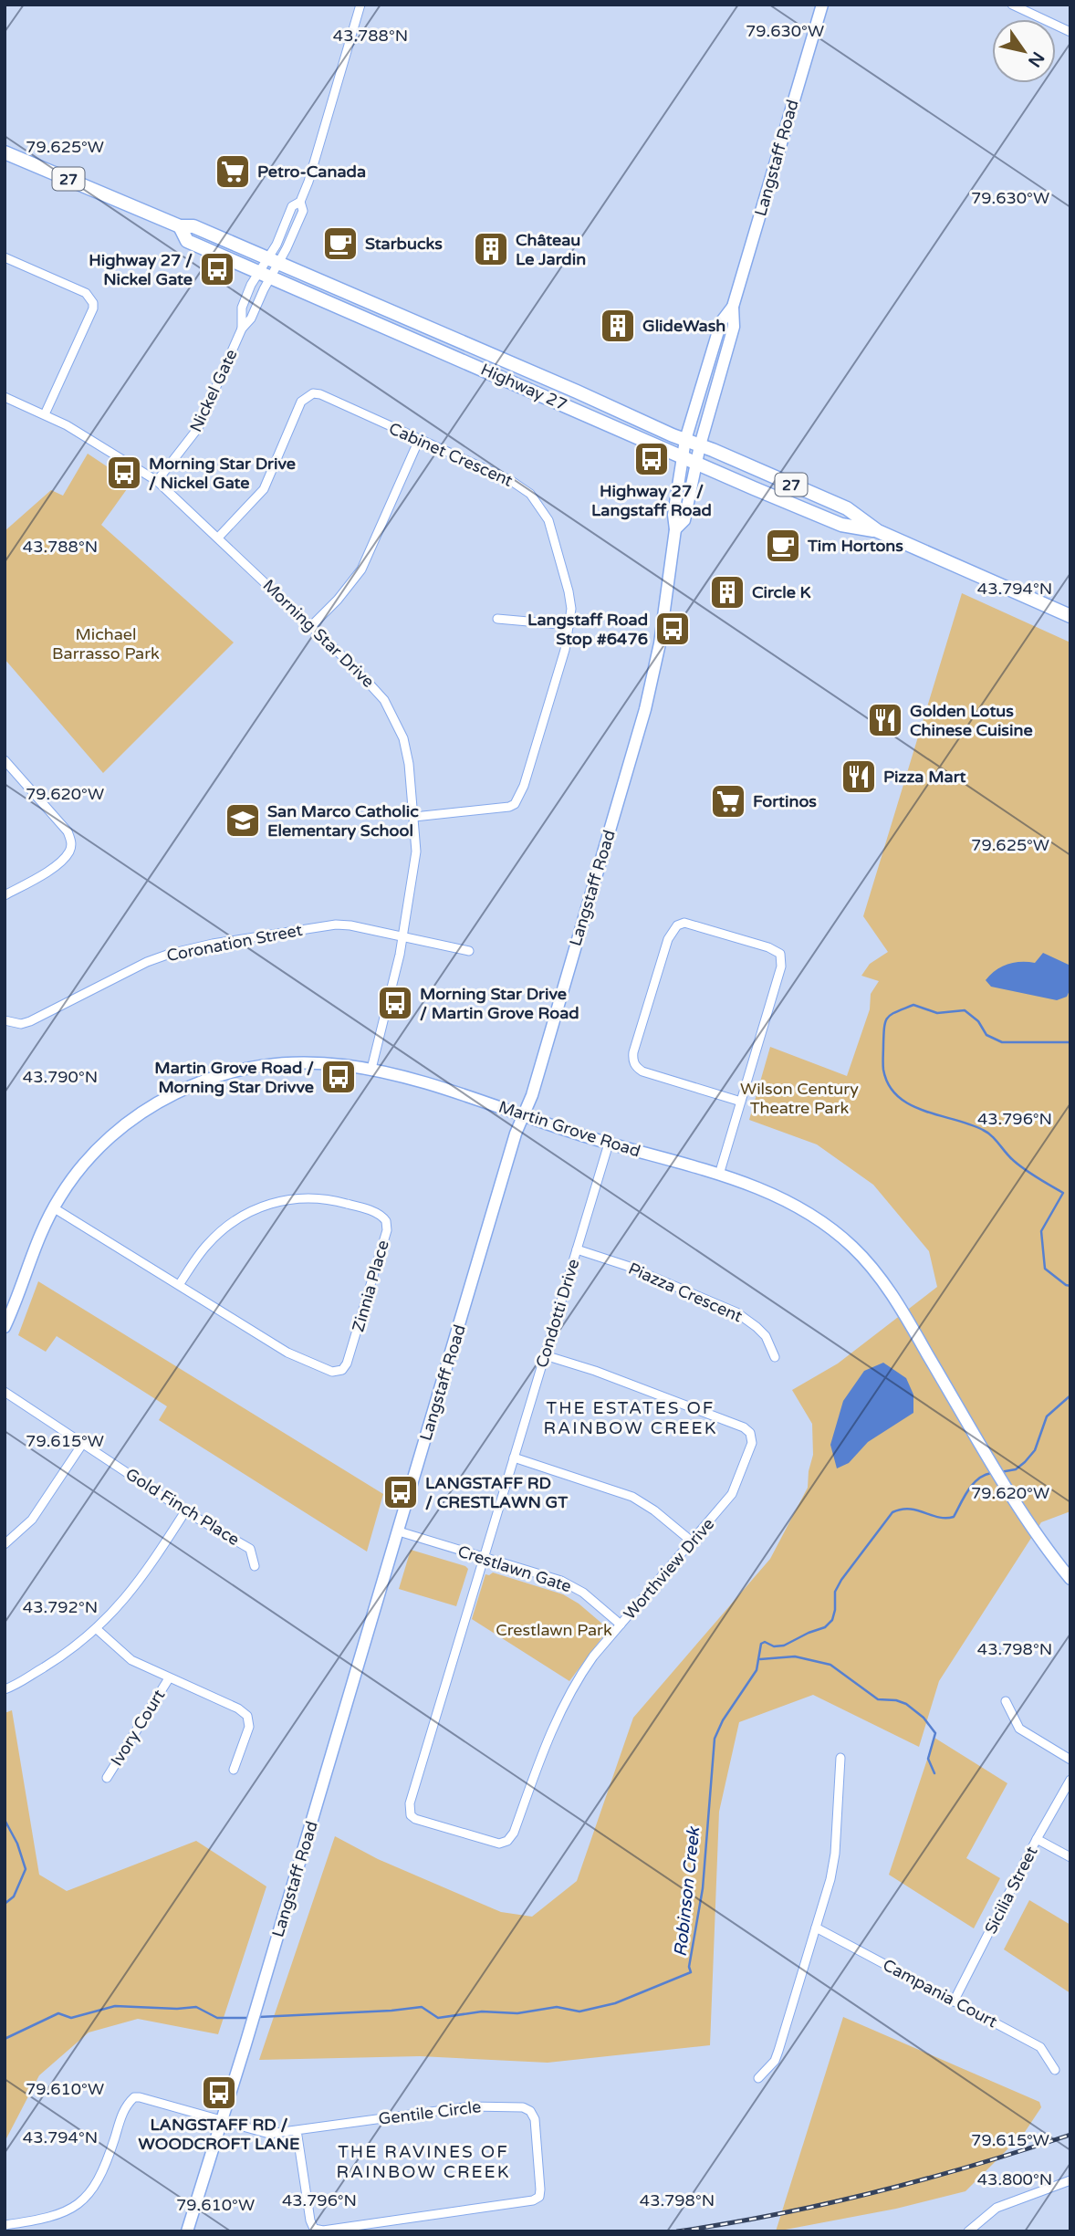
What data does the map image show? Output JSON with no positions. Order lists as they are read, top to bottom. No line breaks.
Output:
{"streets":{"main road":["27","Highway 27"],"street":["Langstaff Road","Nickel Gate","Cabinet Crescent","Morning Star Drive","Coronation Street","Martin Grove Road","Zinnia Place","Piazza Crescent","Condotti Drive","Gold Finch Place","Crestlawn Gate","Worthview Drive","Ivory Court","Sicilia Street","Campania Court","Gentile Circle"]},"crossings":[["Langstaff Road","Highway 27"],["Langstaff Road","Martin Grove Road"],["Langstaff Road","Crestlawn Gate"],["Langstaff Road","Gentile Circle"],["Highway 27","Nickel Gate"],["Nickel Gate","Morning Star Drive"],["Cabinet Crescent","Morning Star Drive"],["Morning Star Drive","Coronation Street"],["Morning Star Drive","Martin Grove Road"],["Martin Grove Road","Zinnia Place"],["Martin Grove Road","Condotti Drive"],["Piazza Crescent","Condotti Drive"],["Condotti Drive","Crestlawn Gate"],["Condotti Drive","Worthview Drive"],["Crestlawn Gate","Worthview Drive"],["Sicilia Street","Campania Court"]],"districts":["THE ESTATES OF RAINBOW CREEK","THE RAVINES OF RAINBOW CREEK"],"water":["Robinson Creek"],"parks":["Michael Barrasso Park","Wilson Century Theatre Park","Crestlawn Park"],"places":{"supermarket":["Petro-Canada","Fortinos"],"cafe":["Starbucks","Tim Hortons"],"building":["Château Le Jardin","GlideWash","Circle K"],"bus stop":["Highway 27 / Nickel Gate","Highway 27 / Langstaff Road","Morning Star Drive / Nickel Gate","Langstaff Road Stop #6476","Morning Star Drive / Martin Grove Road","Martin Grove Road / Morning Star Drivve","LANGSTAFF RD / CRESTLAWN GT","LANGSTAFF RD / WOODCROFT LANE"],"restaurant":["Golden Lotus Chinese Cuisine","Pizza Mart"],"school or university":["San Marco Catholic Elementary School"]},"north":"bottom right","coordinates":["79.630°W","43.788°N","79.625°W","43.794°N","79.620°W","43.790°N","43.796°N","79.615°W","43.792°N","43.798°N","79.610°W","43.800°N"]}
